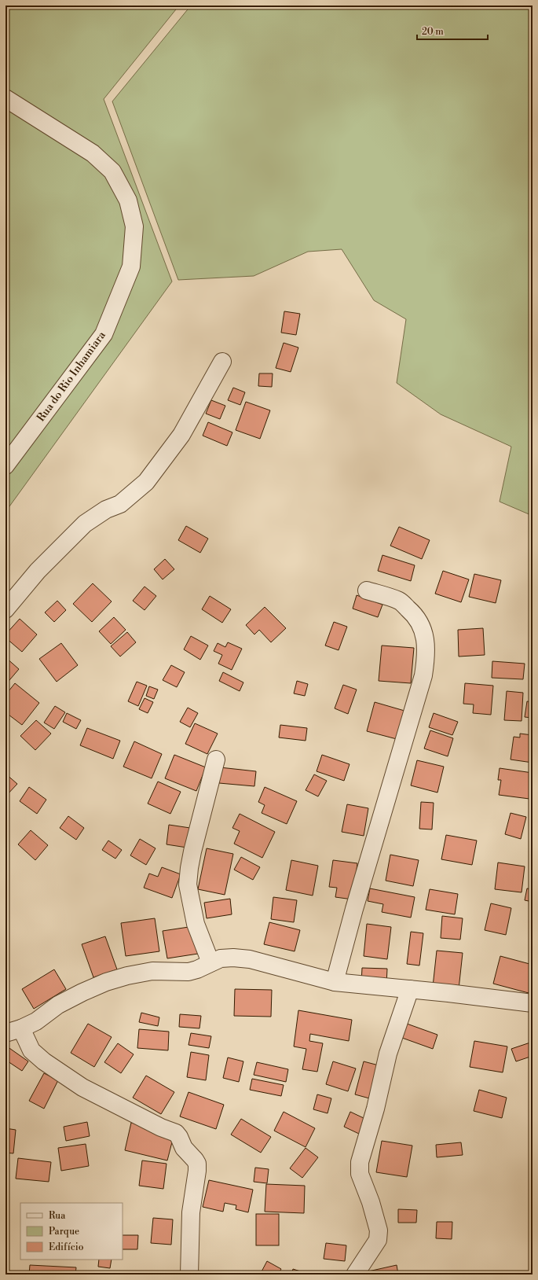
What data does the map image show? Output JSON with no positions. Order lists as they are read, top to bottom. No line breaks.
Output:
{"streets":{"street":["Rua do Rio Inhamiara"]},"legend":["Rua","Parque","Edifício"],"scale_bar":"20 m"}
